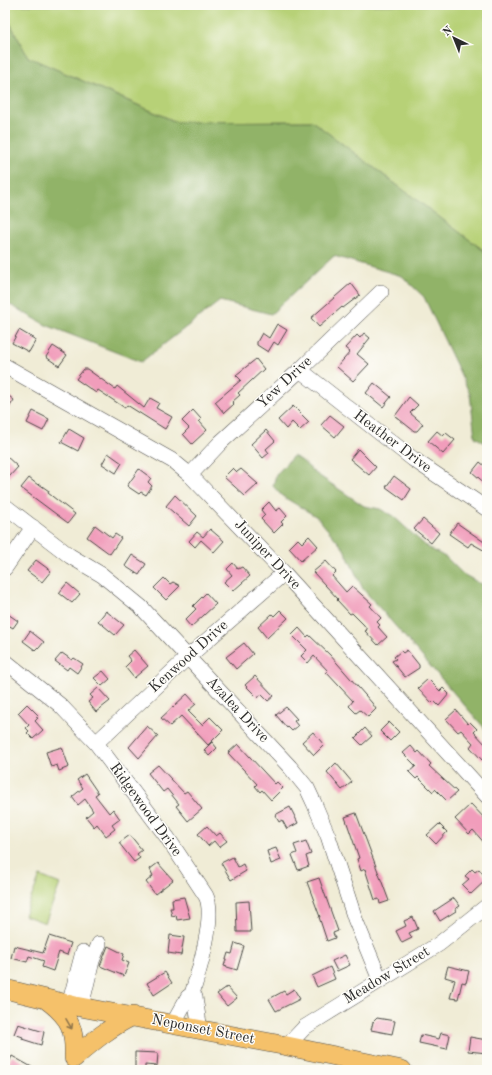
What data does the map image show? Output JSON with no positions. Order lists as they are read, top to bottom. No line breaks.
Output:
{"streets":{"main road":["Neponset Street"],"street":["Yew Drive","Heather Drive","Juniper Drive","Kenwood Drive","Azalea Drive","Ridgewood Drive","Meadow Street"]},"crossings":[["Yew Drive","Heather Drive"],["Yew Drive","Juniper Drive"],["Juniper Drive","Kenwood Drive"],["Kenwood Drive","Azalea Drive"],["Kenwood Drive","Ridgewood Drive"],["Azalea Drive","Meadow Street"],["Ridgewood Drive","Neponset Street"],["Meadow Street","Neponset Street"]],"north":"top left"}
